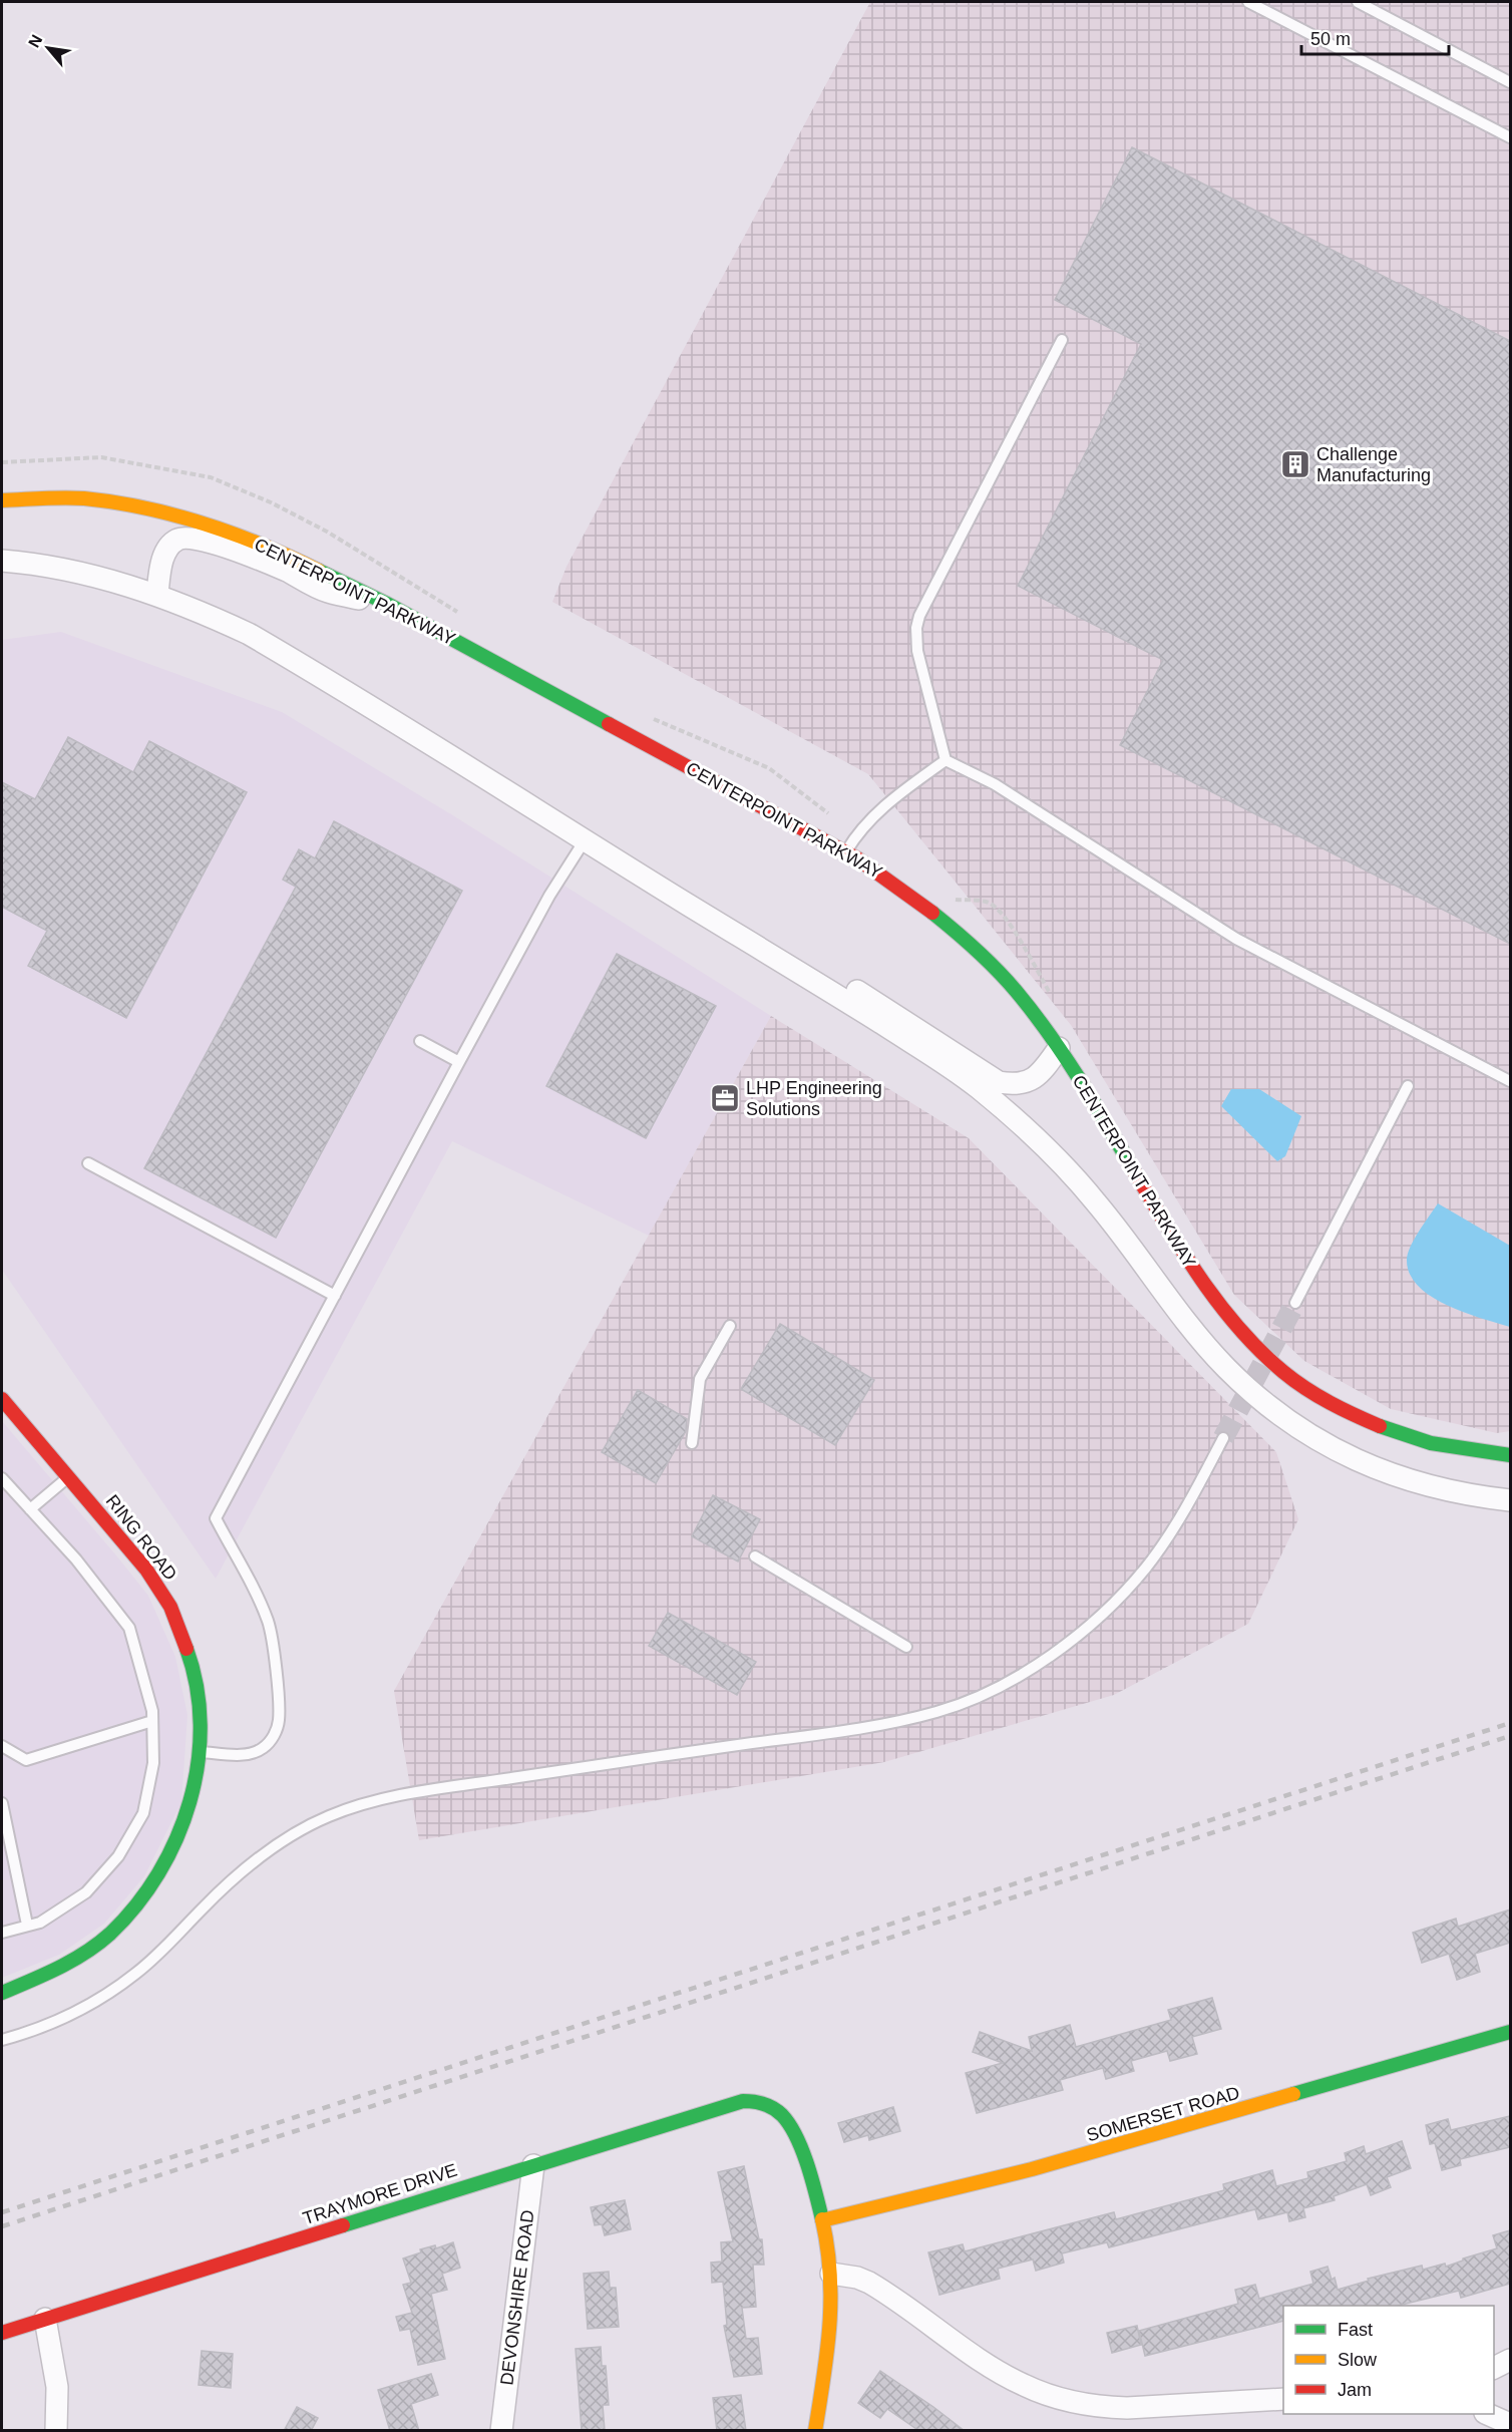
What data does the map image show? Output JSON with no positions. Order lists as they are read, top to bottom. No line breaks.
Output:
{"streets":{"street":["CENTERPOINT PARKWAY","RING ROAD","SOMERSET ROAD","TRAYMORE DRIVE","DEVONSHIRE ROAD"]},"crossings":[["SOMERSET ROAD","TRAYMORE DRIVE"],["TRAYMORE DRIVE","DEVONSHIRE ROAD"]],"places":{"building":["Challenge Manufacturing"],"office":["LHP Engineering Solutions"]},"legend":["Fast","Slow","Jam"],"scale_bar":"50 m","north":"top left"}
